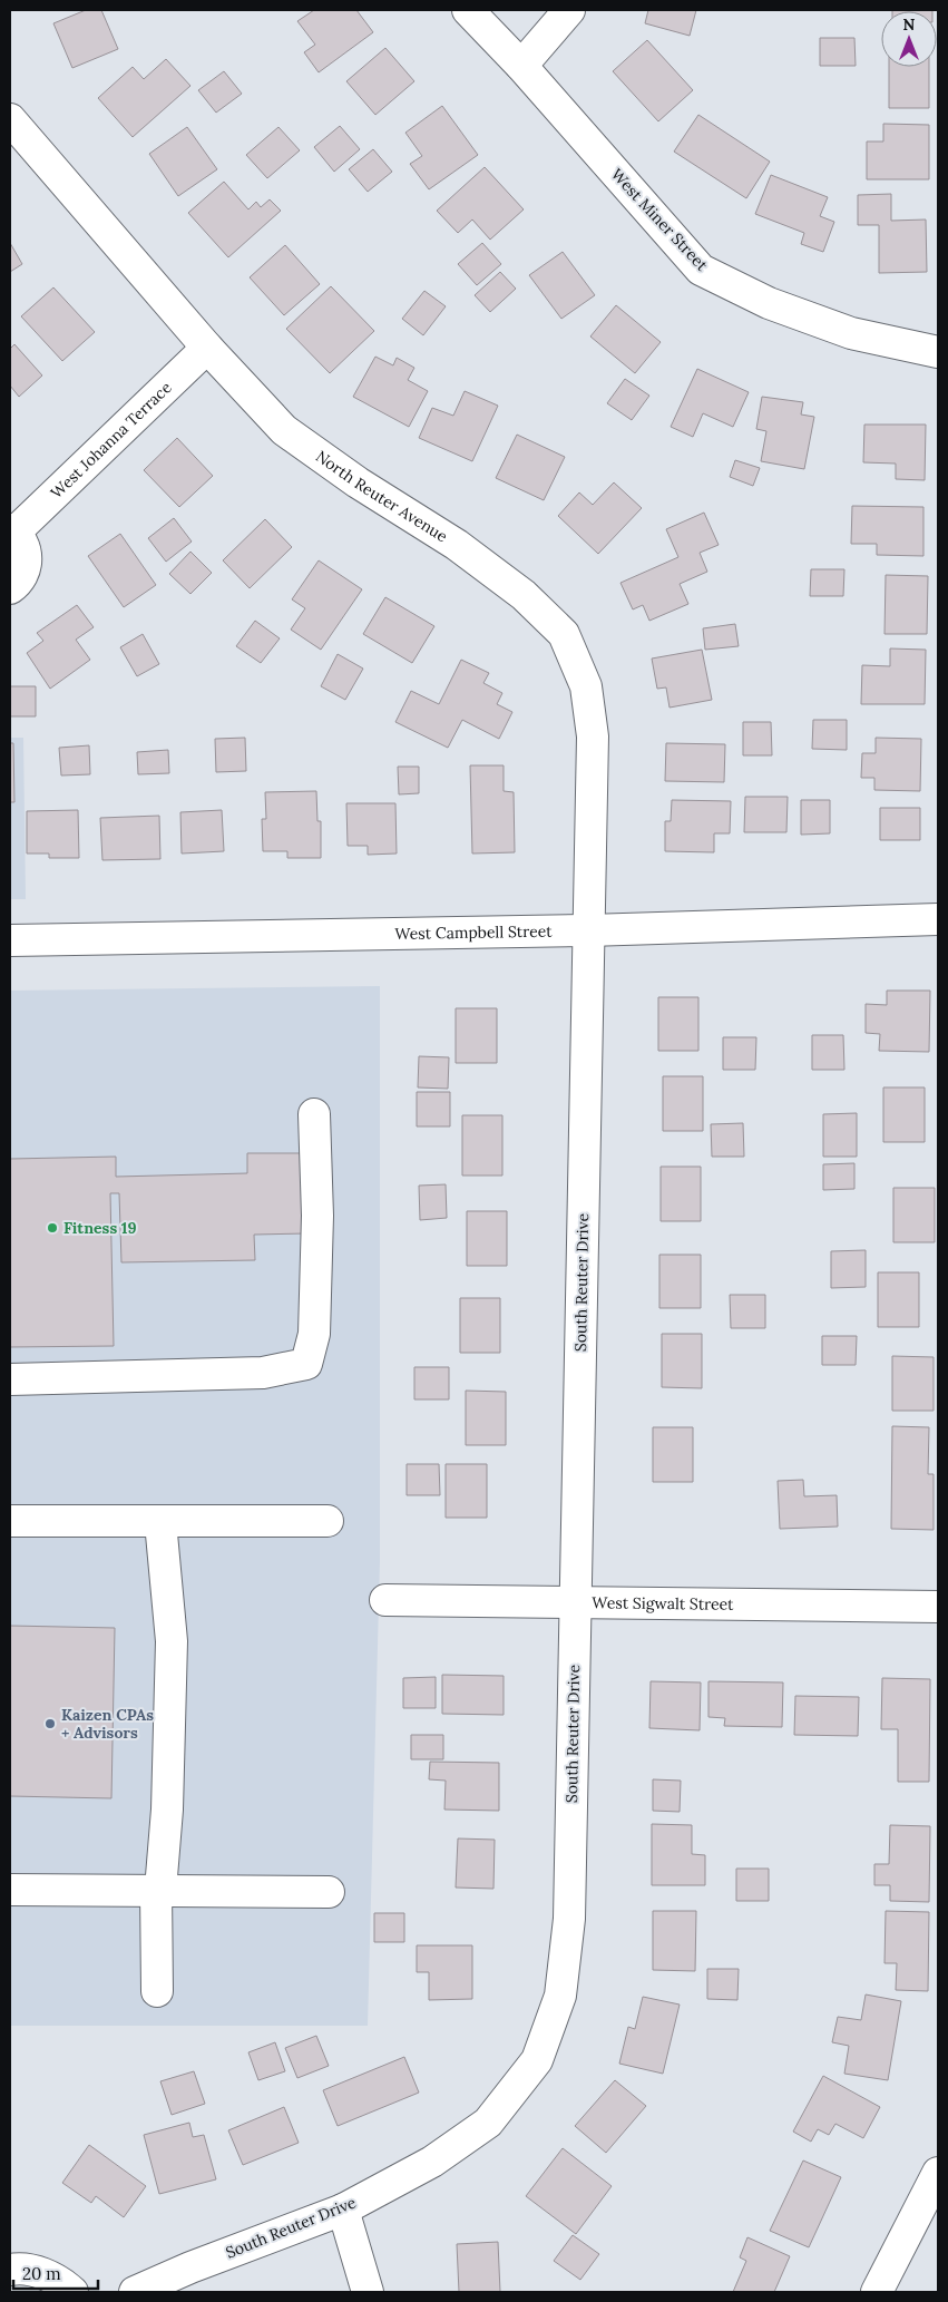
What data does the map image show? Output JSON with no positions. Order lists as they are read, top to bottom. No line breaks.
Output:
{"streets":{"street":["West Miner Street","West Johanna Terrace","North Reuter Avenue","West Campbell Street","South Reuter Drive","West Sigwalt Street"]},"crossings":[["West Johanna Terrace","North Reuter Avenue"],["North Reuter Avenue","West Campbell Street"],["North Reuter Avenue","South Reuter Drive"],["West Campbell Street","South Reuter Drive"],["South Reuter Drive","West Sigwalt Street"]],"places":["Fitness 19","Kaizen CPAs + Advisors"],"scale_bar":"20 m","north":"top"}
